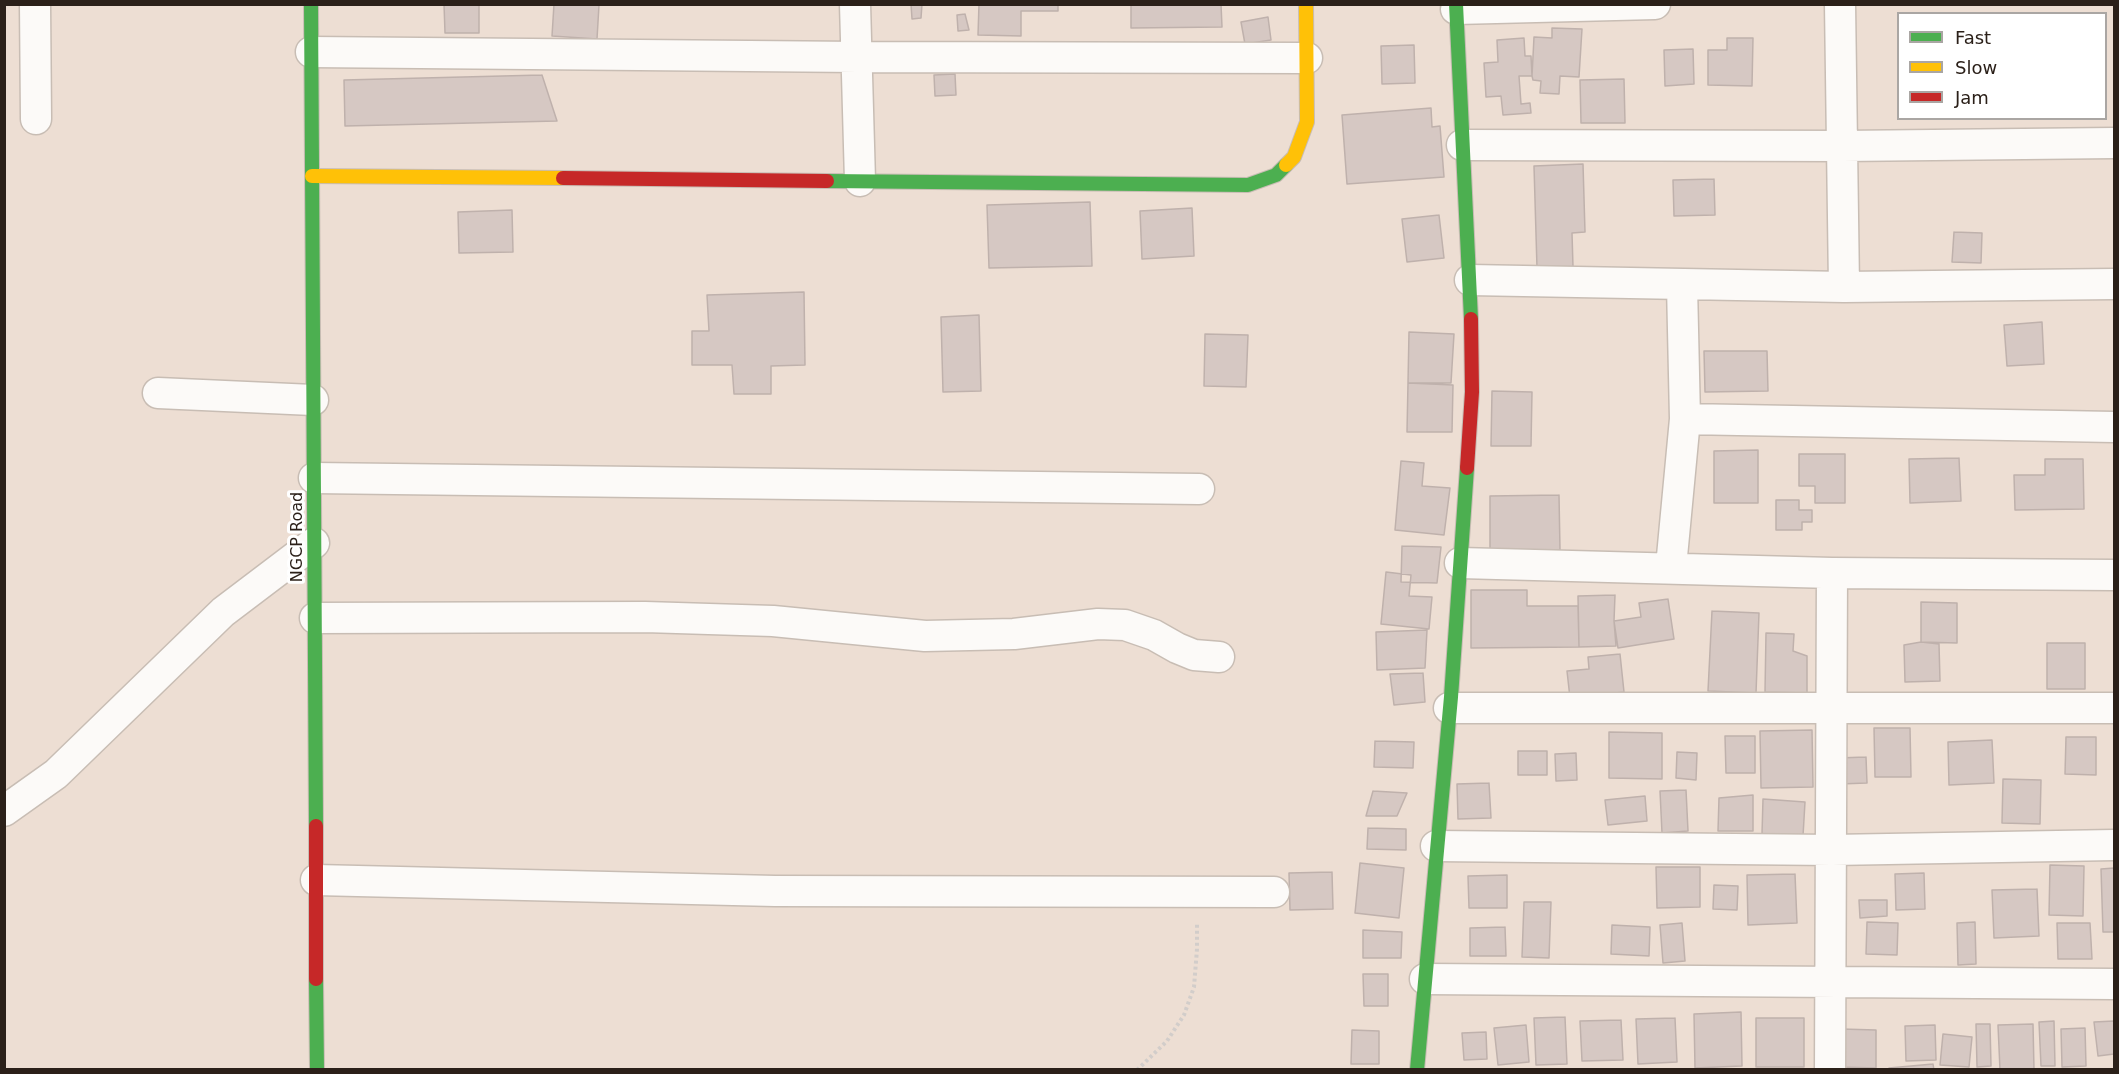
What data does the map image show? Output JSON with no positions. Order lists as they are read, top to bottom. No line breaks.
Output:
{"streets":{"street":["NGCP Road"]},"legend":["Fast","Slow","Jam"]}
